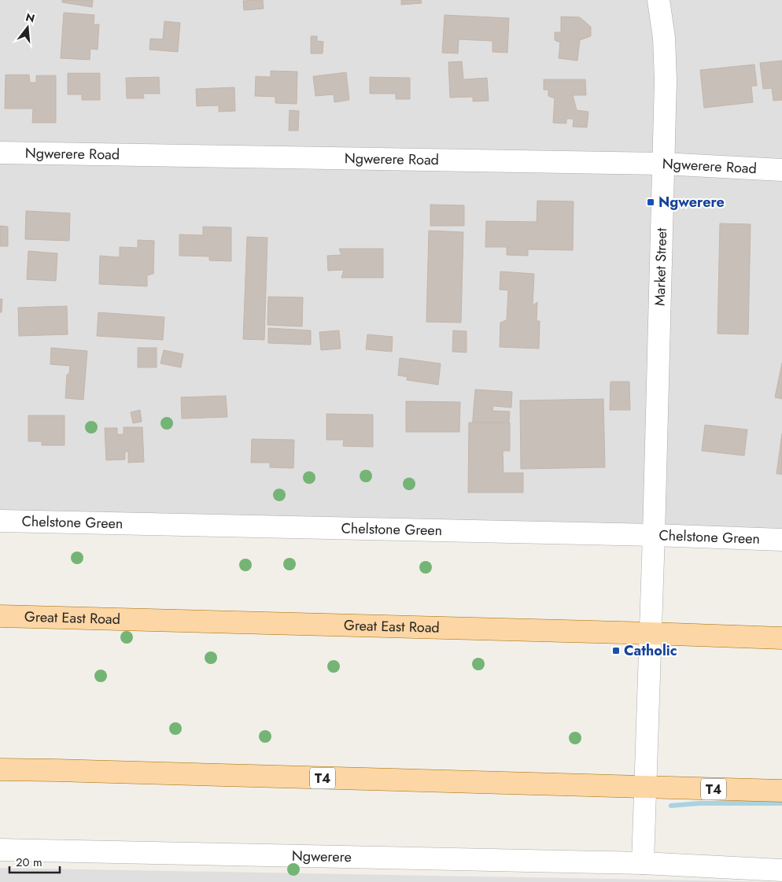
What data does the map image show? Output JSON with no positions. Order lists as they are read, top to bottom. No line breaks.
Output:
{"streets":{"main road":["Great East Road","T4"],"street":["Ngwerere Road","Market Street","Chelstone Green","Ngwerere"]},"crossings":[["Ngwerere Road","Market Street"],["Market Street","Chelstone Green"],["Market Street","Great East Road"],["Market Street","T4"],["Market Street","Ngwerere"]],"places":{"transit":["Ngwerere","Catholic"]},"scale_bar":"20 m","north":"top"}
